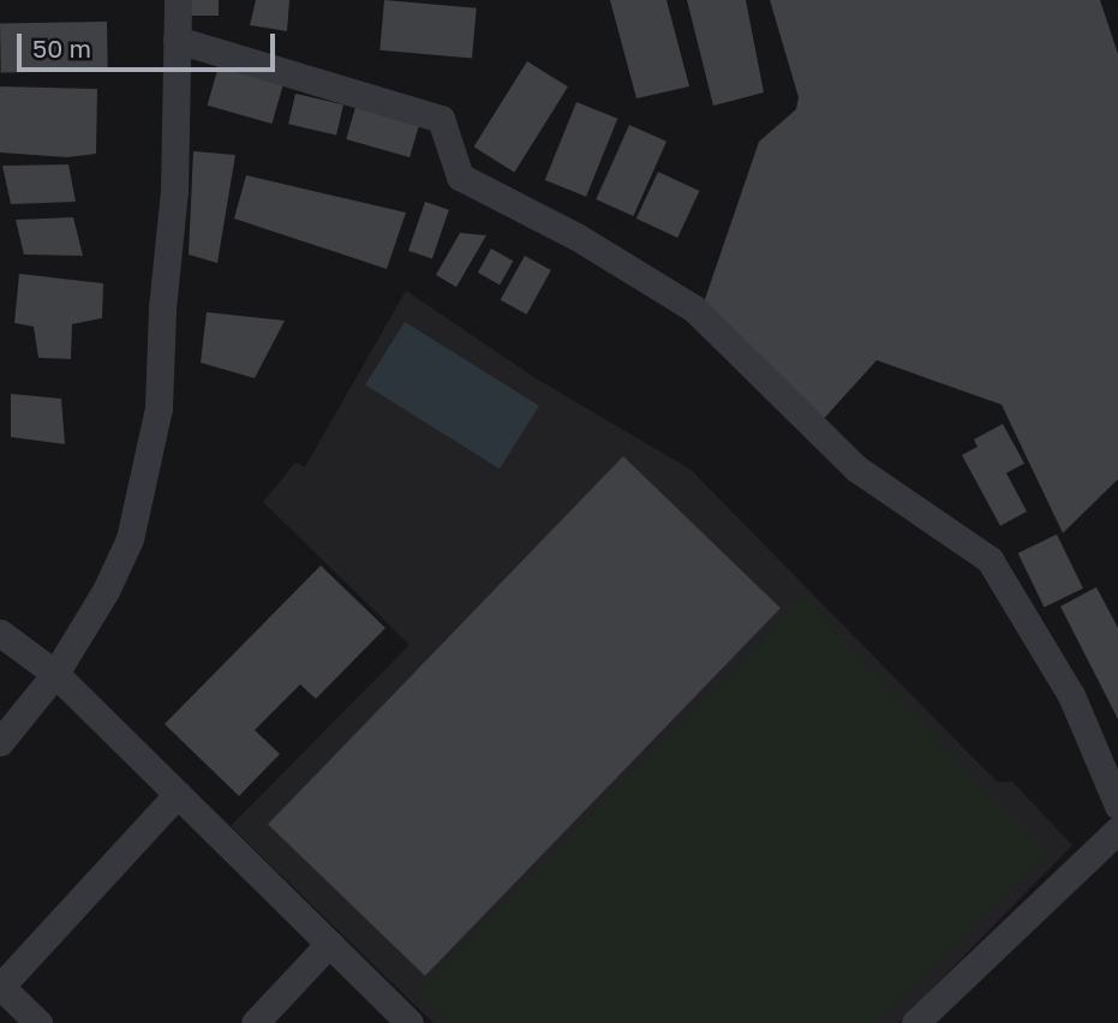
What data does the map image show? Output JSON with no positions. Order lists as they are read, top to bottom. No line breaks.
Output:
{"scale_bar":"50 m"}
